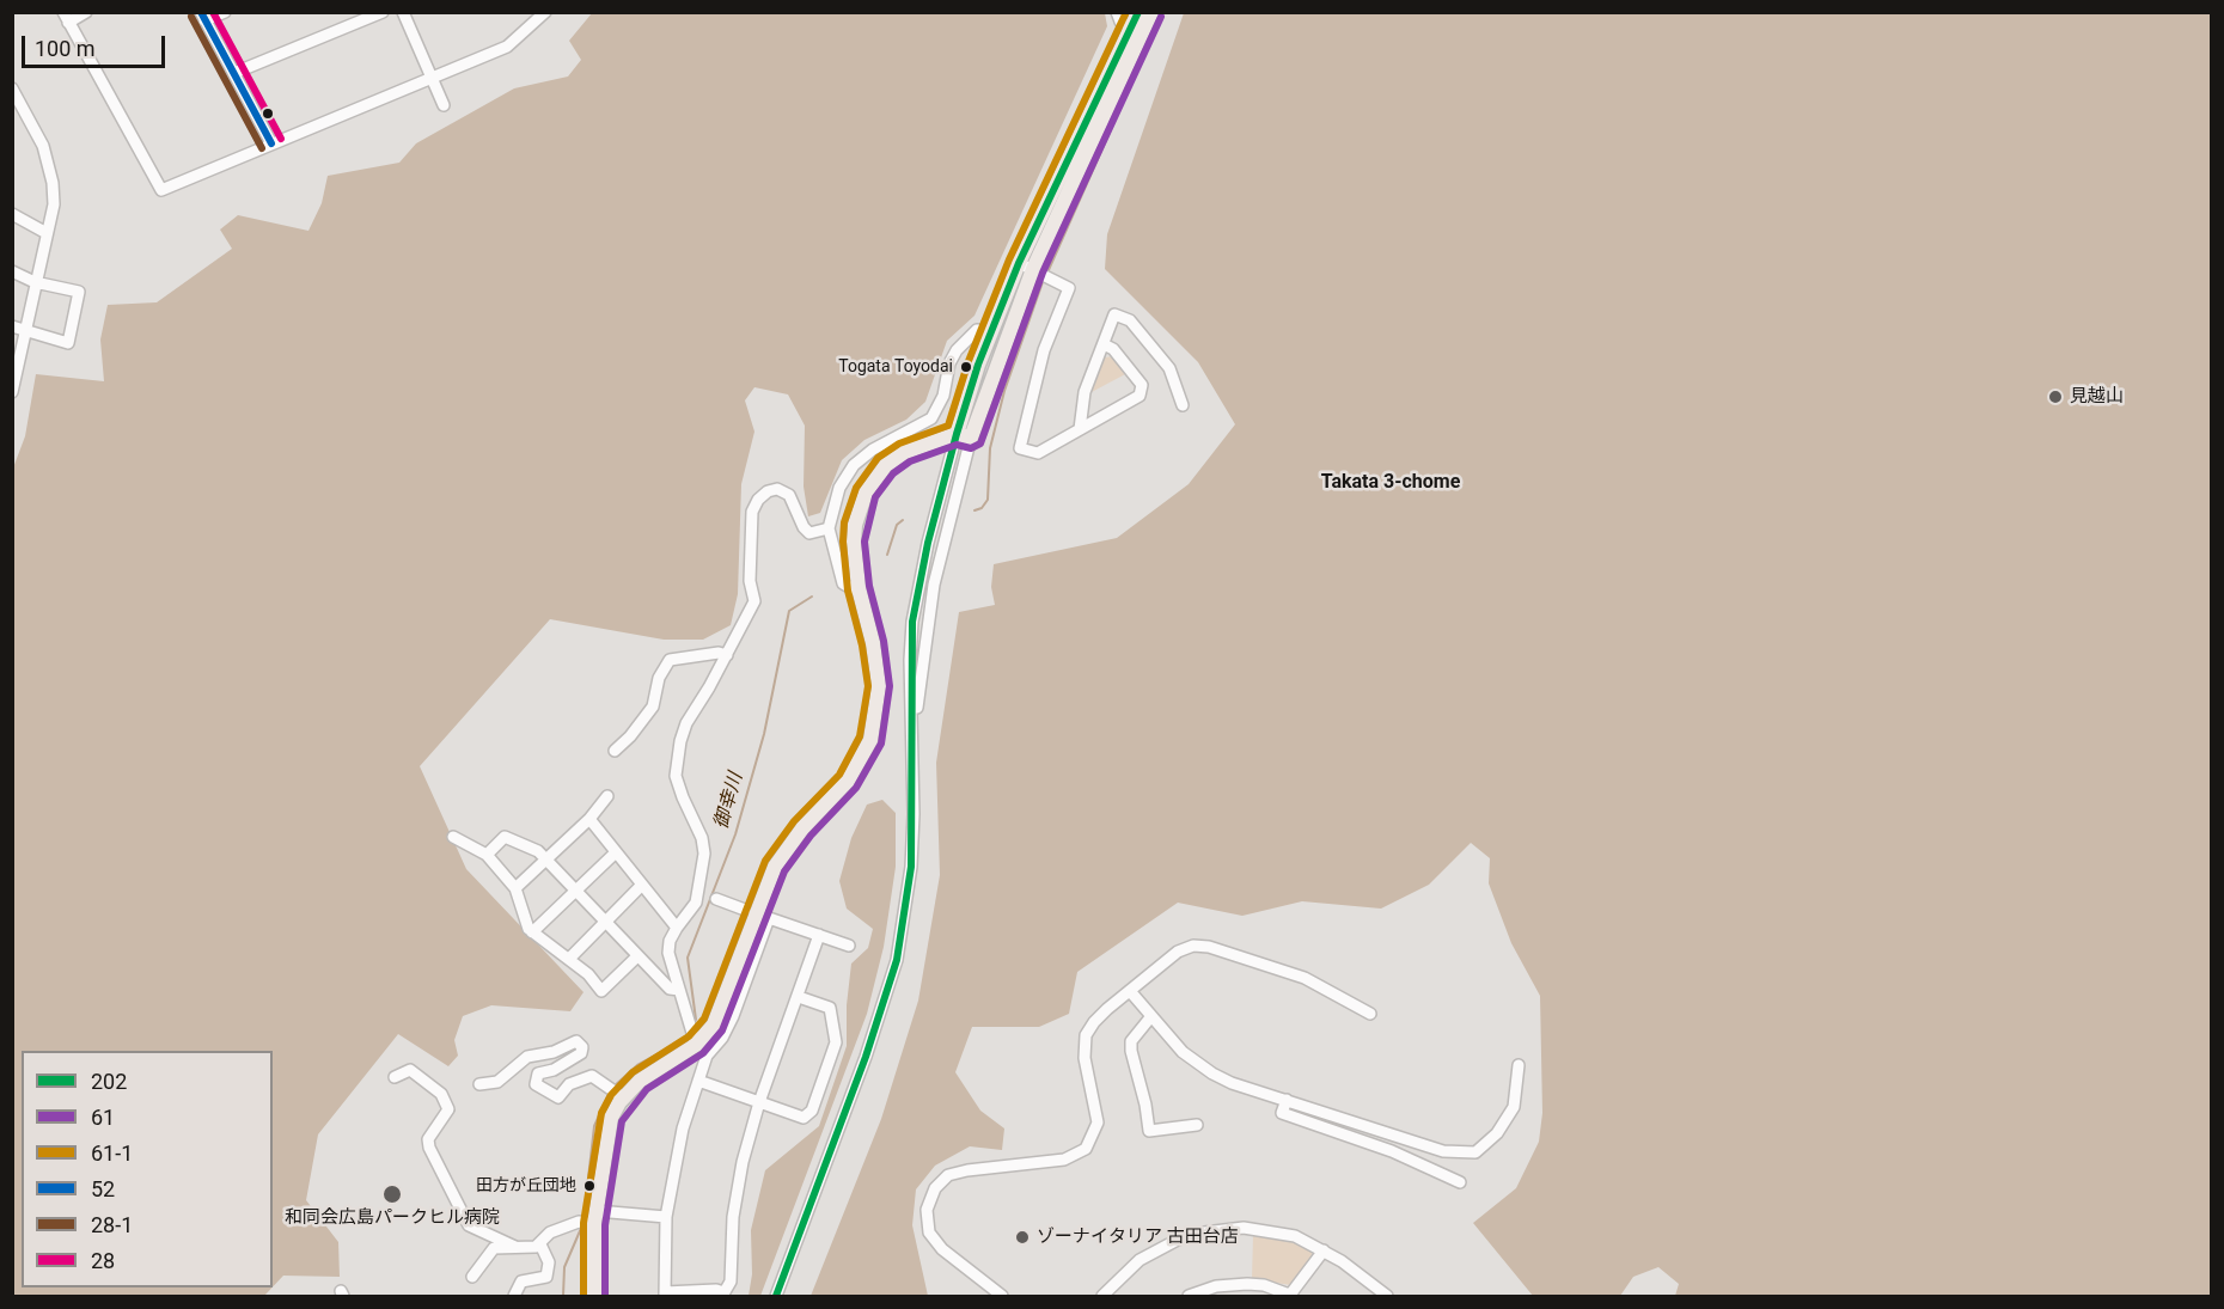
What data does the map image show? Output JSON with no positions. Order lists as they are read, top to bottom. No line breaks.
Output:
{"districts":["Takata 3-chome"],"water":["御幸川"],"places":["Togata Toyodai","見越山","田方が丘団地","和同会広島パークヒル病院","ゾーナイタリア 古田台店"],"lines":["transit line 202","transit line 61-1","transit line 52","transit line 28","transit line 61","transit line 28-1"],"legend":["202","61","61-1","52","28-1","28"],"scale_bar":"100 m"}
